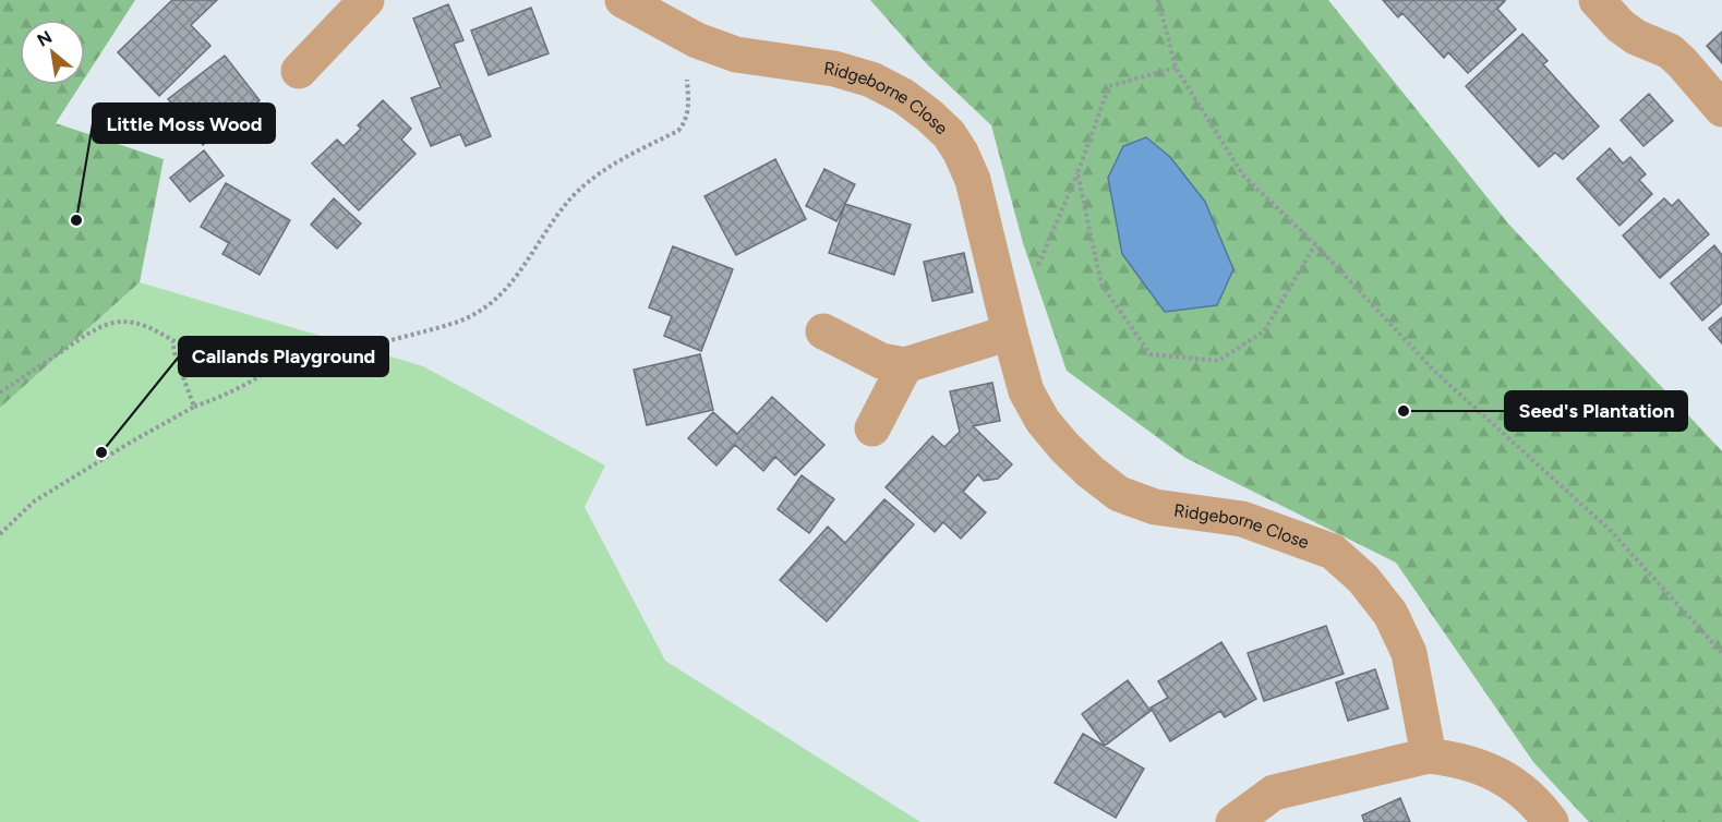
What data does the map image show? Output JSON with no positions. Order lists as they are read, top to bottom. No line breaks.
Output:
{"streets":{"street":["Ridgeborne Close"]},"places":["Little Moss Wood","Seed's Plantation","Callands Playground"],"north":"top left"}
